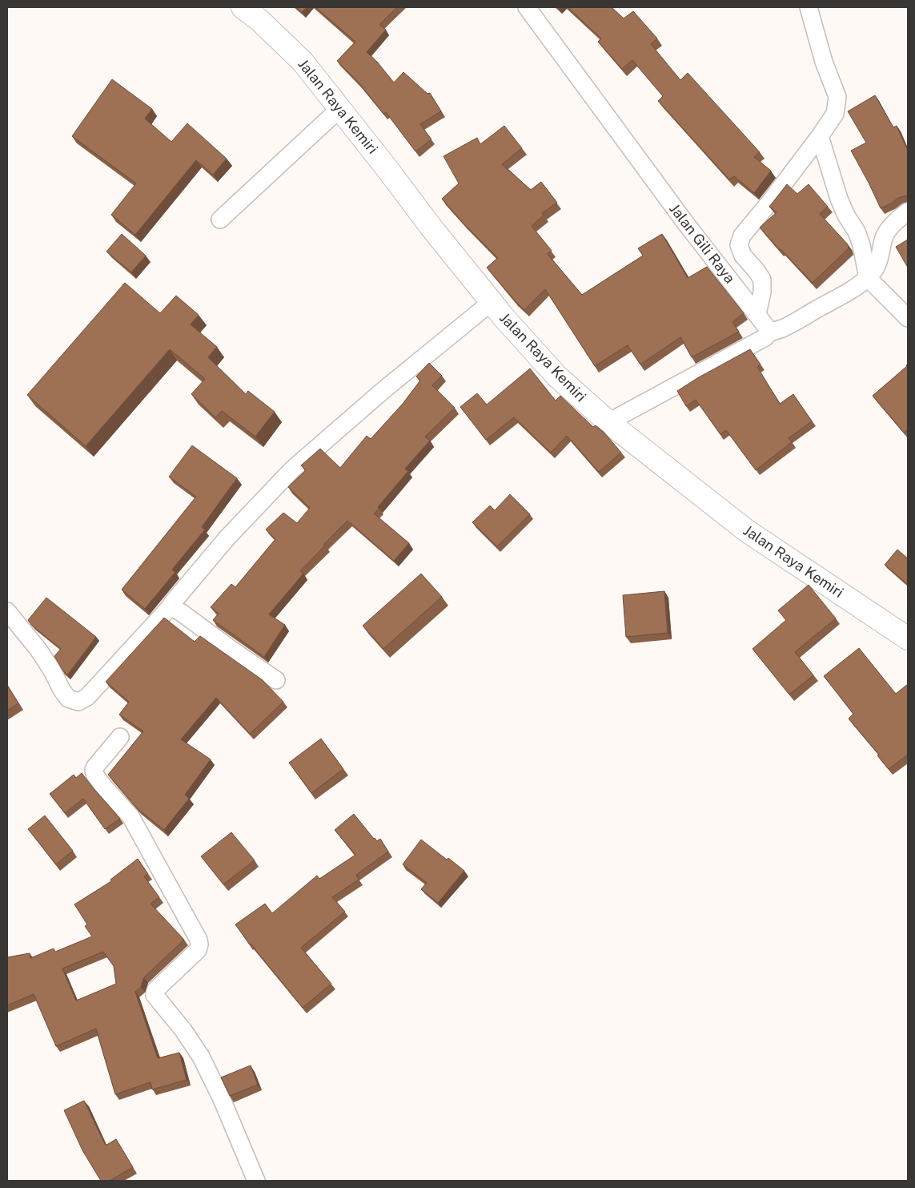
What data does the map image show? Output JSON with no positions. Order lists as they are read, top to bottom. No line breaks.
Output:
{"streets":{"street":["Jalan Raya Kemiri","Jalan Gili Raya"]}}
